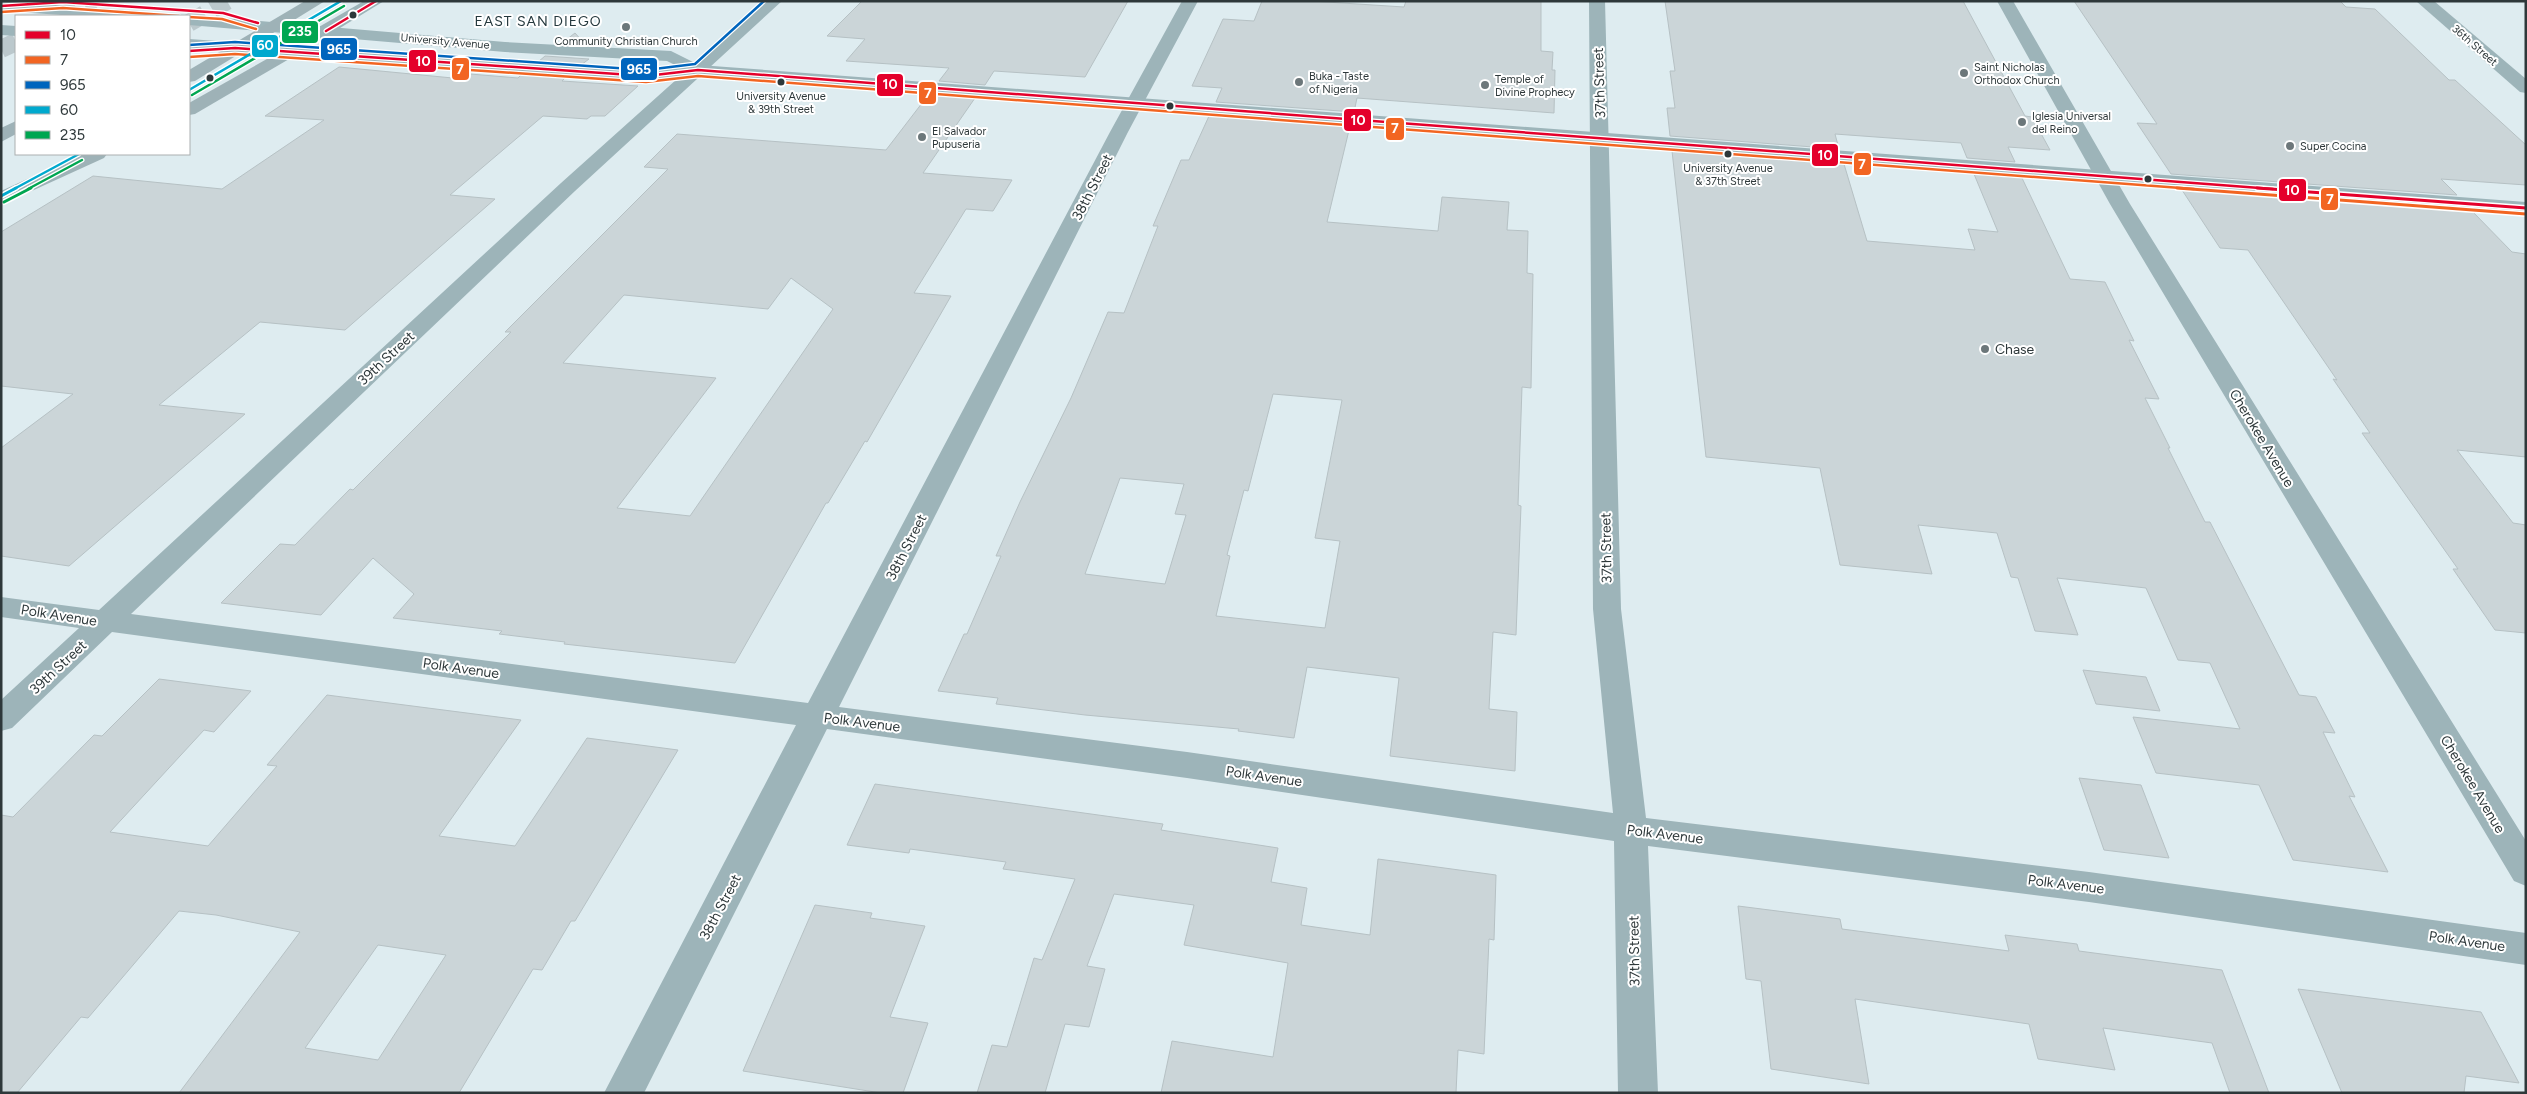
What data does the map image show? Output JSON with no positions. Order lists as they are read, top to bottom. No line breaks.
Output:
{"streets":{"main road":["University Avenue"],"street":["36th Street","37th Street","38th Street","39th Street","Cherokee Avenue","Polk Avenue"]},"crossings":[["University Avenue","37th Street"],["University Avenue","38th Street"],["University Avenue","39th Street"],["University Avenue","Cherokee Avenue"],["37th Street","Polk Avenue"],["38th Street","Polk Avenue"],["39th Street","Polk Avenue"]],"districts":["EAST SAN DIEGO"],"places":["Community Christian Church","Saint Nicholas Orthodox Church","University Avenue & 39th Street","Buka - Taste of Nigeria","Temple of Divine Prophecy","Iglesia Universal del Reino","El Salvador Pupuseria","Super Cocina","University Avenue & 37th Street","Chase"],"lines":["transit line 10","transit line 965","transit line 60","transit line 235","transit line 7"],"legend":["10","7","965","60","235"]}
